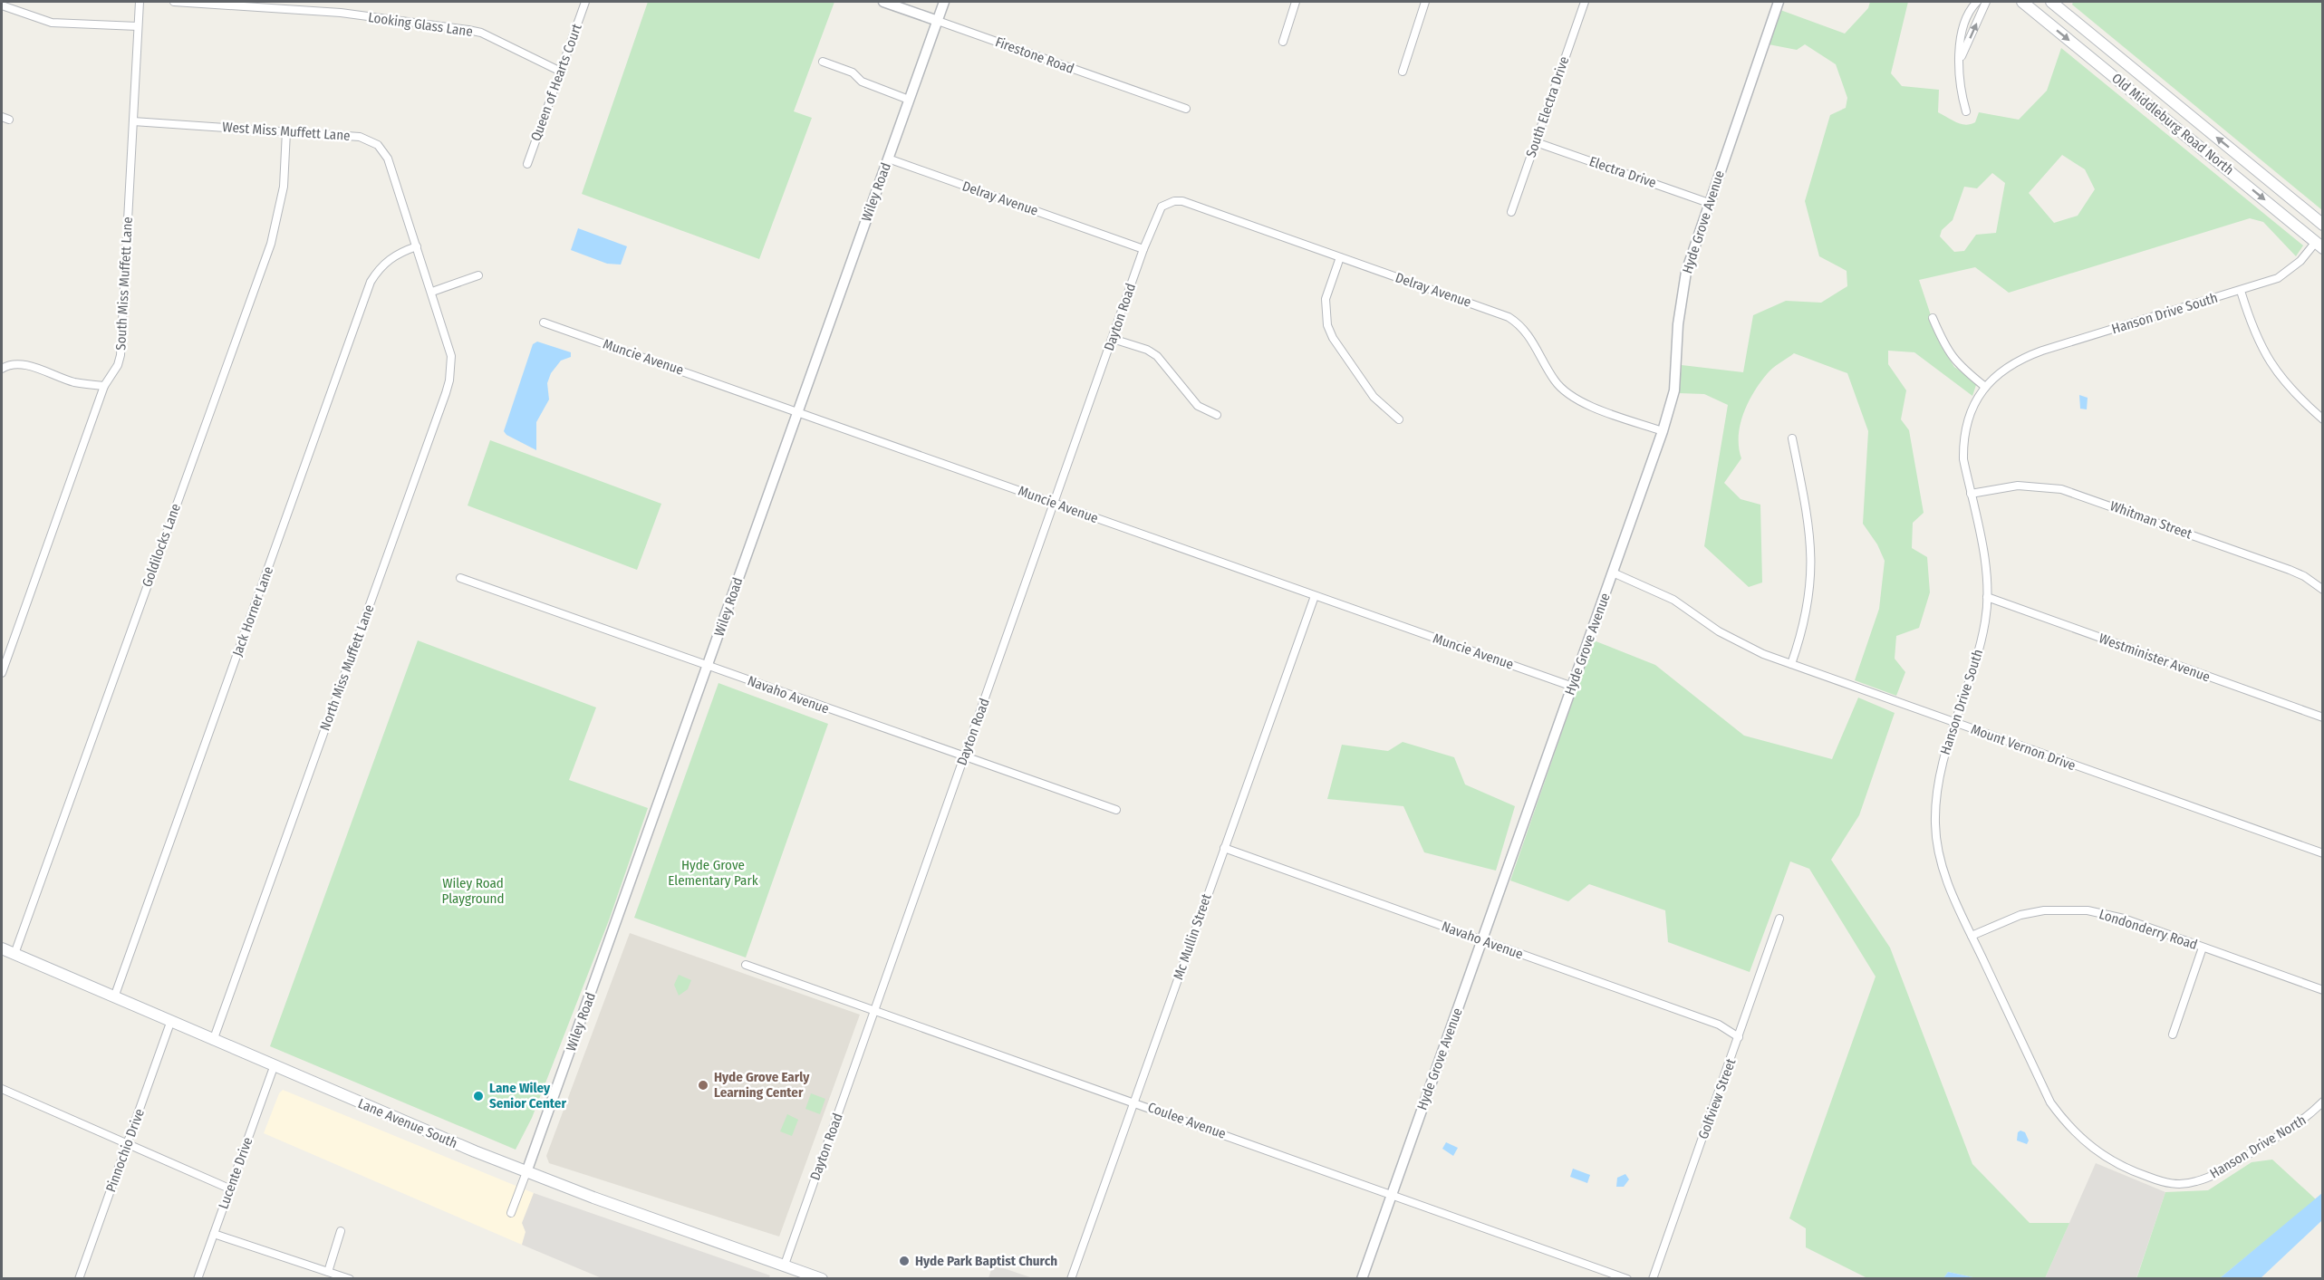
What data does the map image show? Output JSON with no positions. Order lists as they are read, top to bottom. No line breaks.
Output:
{"streets":{"main road":["Old Middleburg Road North","Lane Avenue South"],"street":["Looking Glass Lane","Firestone Road","Queen of Hearts Court","South Electra Drive","West Miss Muffett Lane","Electra Drive","Wiley Road","Delray Avenue","Hyde Grove Avenue","South Miss Muffett Lane","Hanson Drive South","Dayton Road","Muncie Avenue","Whitman Street","Goldilocks Lane","Jack Horner Lane","Westminister Avenue","North Miss Muffett Lane","Navaho Avenue","Mount Vernon Drive","Londonderry Road","Mc Mullin Street","Golfview Street","Coulee Avenue","Hanson Drive North","Pinnochio Drive","Lucente Drive"]},"crossings":[["Looking Glass Lane","Queen of Hearts Court"],["Firestone Road","Wiley Road"],["South Electra Drive","Electra Drive"],["Old Middleburg Road North","Hanson Drive South"],["West Miss Muffett Lane","South Miss Muffett Lane"],["West Miss Muffett Lane","Goldilocks Lane"],["West Miss Muffett Lane","Jack Horner Lane"],["West Miss Muffett Lane","North Miss Muffett Lane"],["Electra Drive","Hyde Grove Avenue"],["Wiley Road","Delray Avenue"],["Wiley Road","Muncie Avenue"],["Wiley Road","Navaho Avenue"],["Wiley Road","Lane Avenue South"],["Delray Avenue","Hyde Grove Avenue"],["Delray Avenue","Dayton Road"],["Hyde Grove Avenue","Muncie Avenue"],["Hyde Grove Avenue","Navaho Avenue"],["Hyde Grove Avenue","Mount Vernon Drive"],["Hyde Grove Avenue","Coulee Avenue"],["Hanson Drive South","Whitman Street"],["Hanson Drive South","Westminister Avenue"],["Hanson Drive South","Mount Vernon Drive"],["Hanson Drive South","Londonderry Road"],["Hanson Drive South","Hanson Drive North"],["Dayton Road","Muncie Avenue"],["Dayton Road","Navaho Avenue"],["Dayton Road","Coulee Avenue"],["Dayton Road","Lane Avenue South"],["Muncie Avenue","Mc Mullin Street"],["Goldilocks Lane","Lane Avenue South"],["Jack Horner Lane","Lane Avenue South"],["North Miss Muffett Lane","Lane Avenue South"],["Navaho Avenue","Mc Mullin Street"],["Navaho Avenue","Golfview Street"],["Mc Mullin Street","Coulee Avenue"],["Lane Avenue South","Pinnochio Drive"],["Lane Avenue South","Lucente Drive"]],"parks":["Hyde Grove Elementary Park","Wiley Road Playground"],"places":["Hyde Grove Early Learning Center","Lane Wiley Senior Center","Hyde Park Baptist Church"]}
